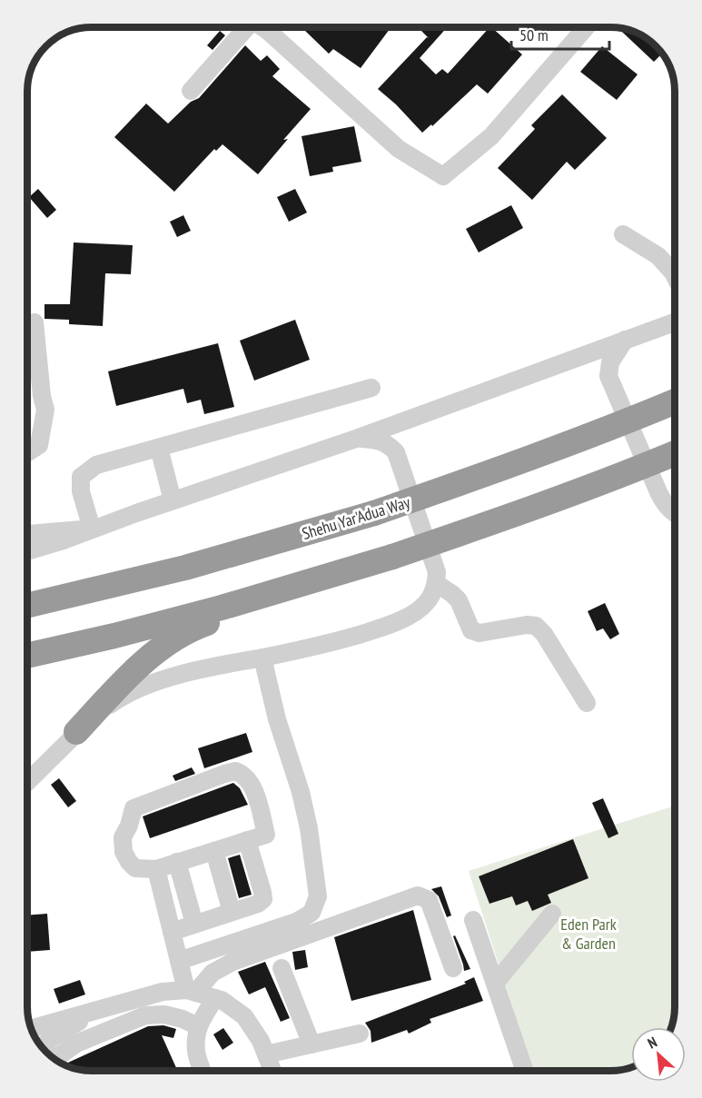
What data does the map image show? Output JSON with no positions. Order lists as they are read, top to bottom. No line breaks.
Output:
{"streets":{"highway":["Shehu Yar'Adua Way"]},"parks":["Eden Park & Garden"],"scale_bar":"50 m","north":"top left"}
